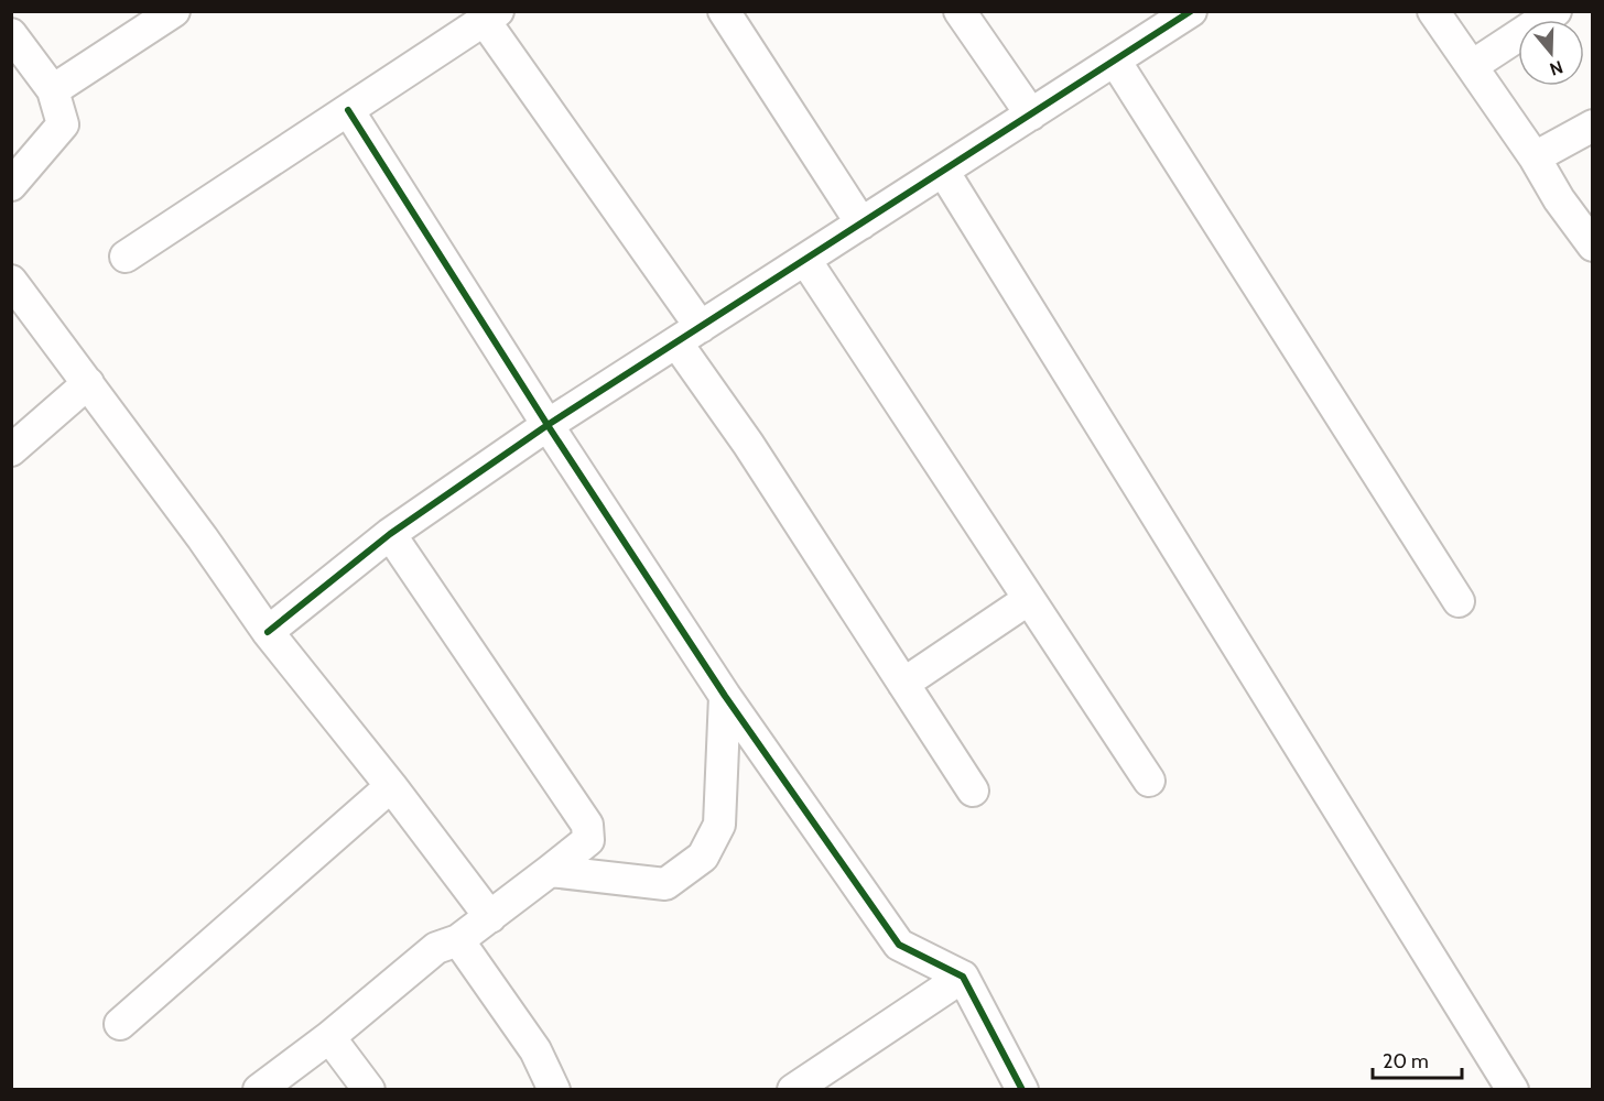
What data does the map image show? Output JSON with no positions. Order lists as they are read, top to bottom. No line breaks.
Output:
{"scale_bar":"20 m","north":"bottom"}
